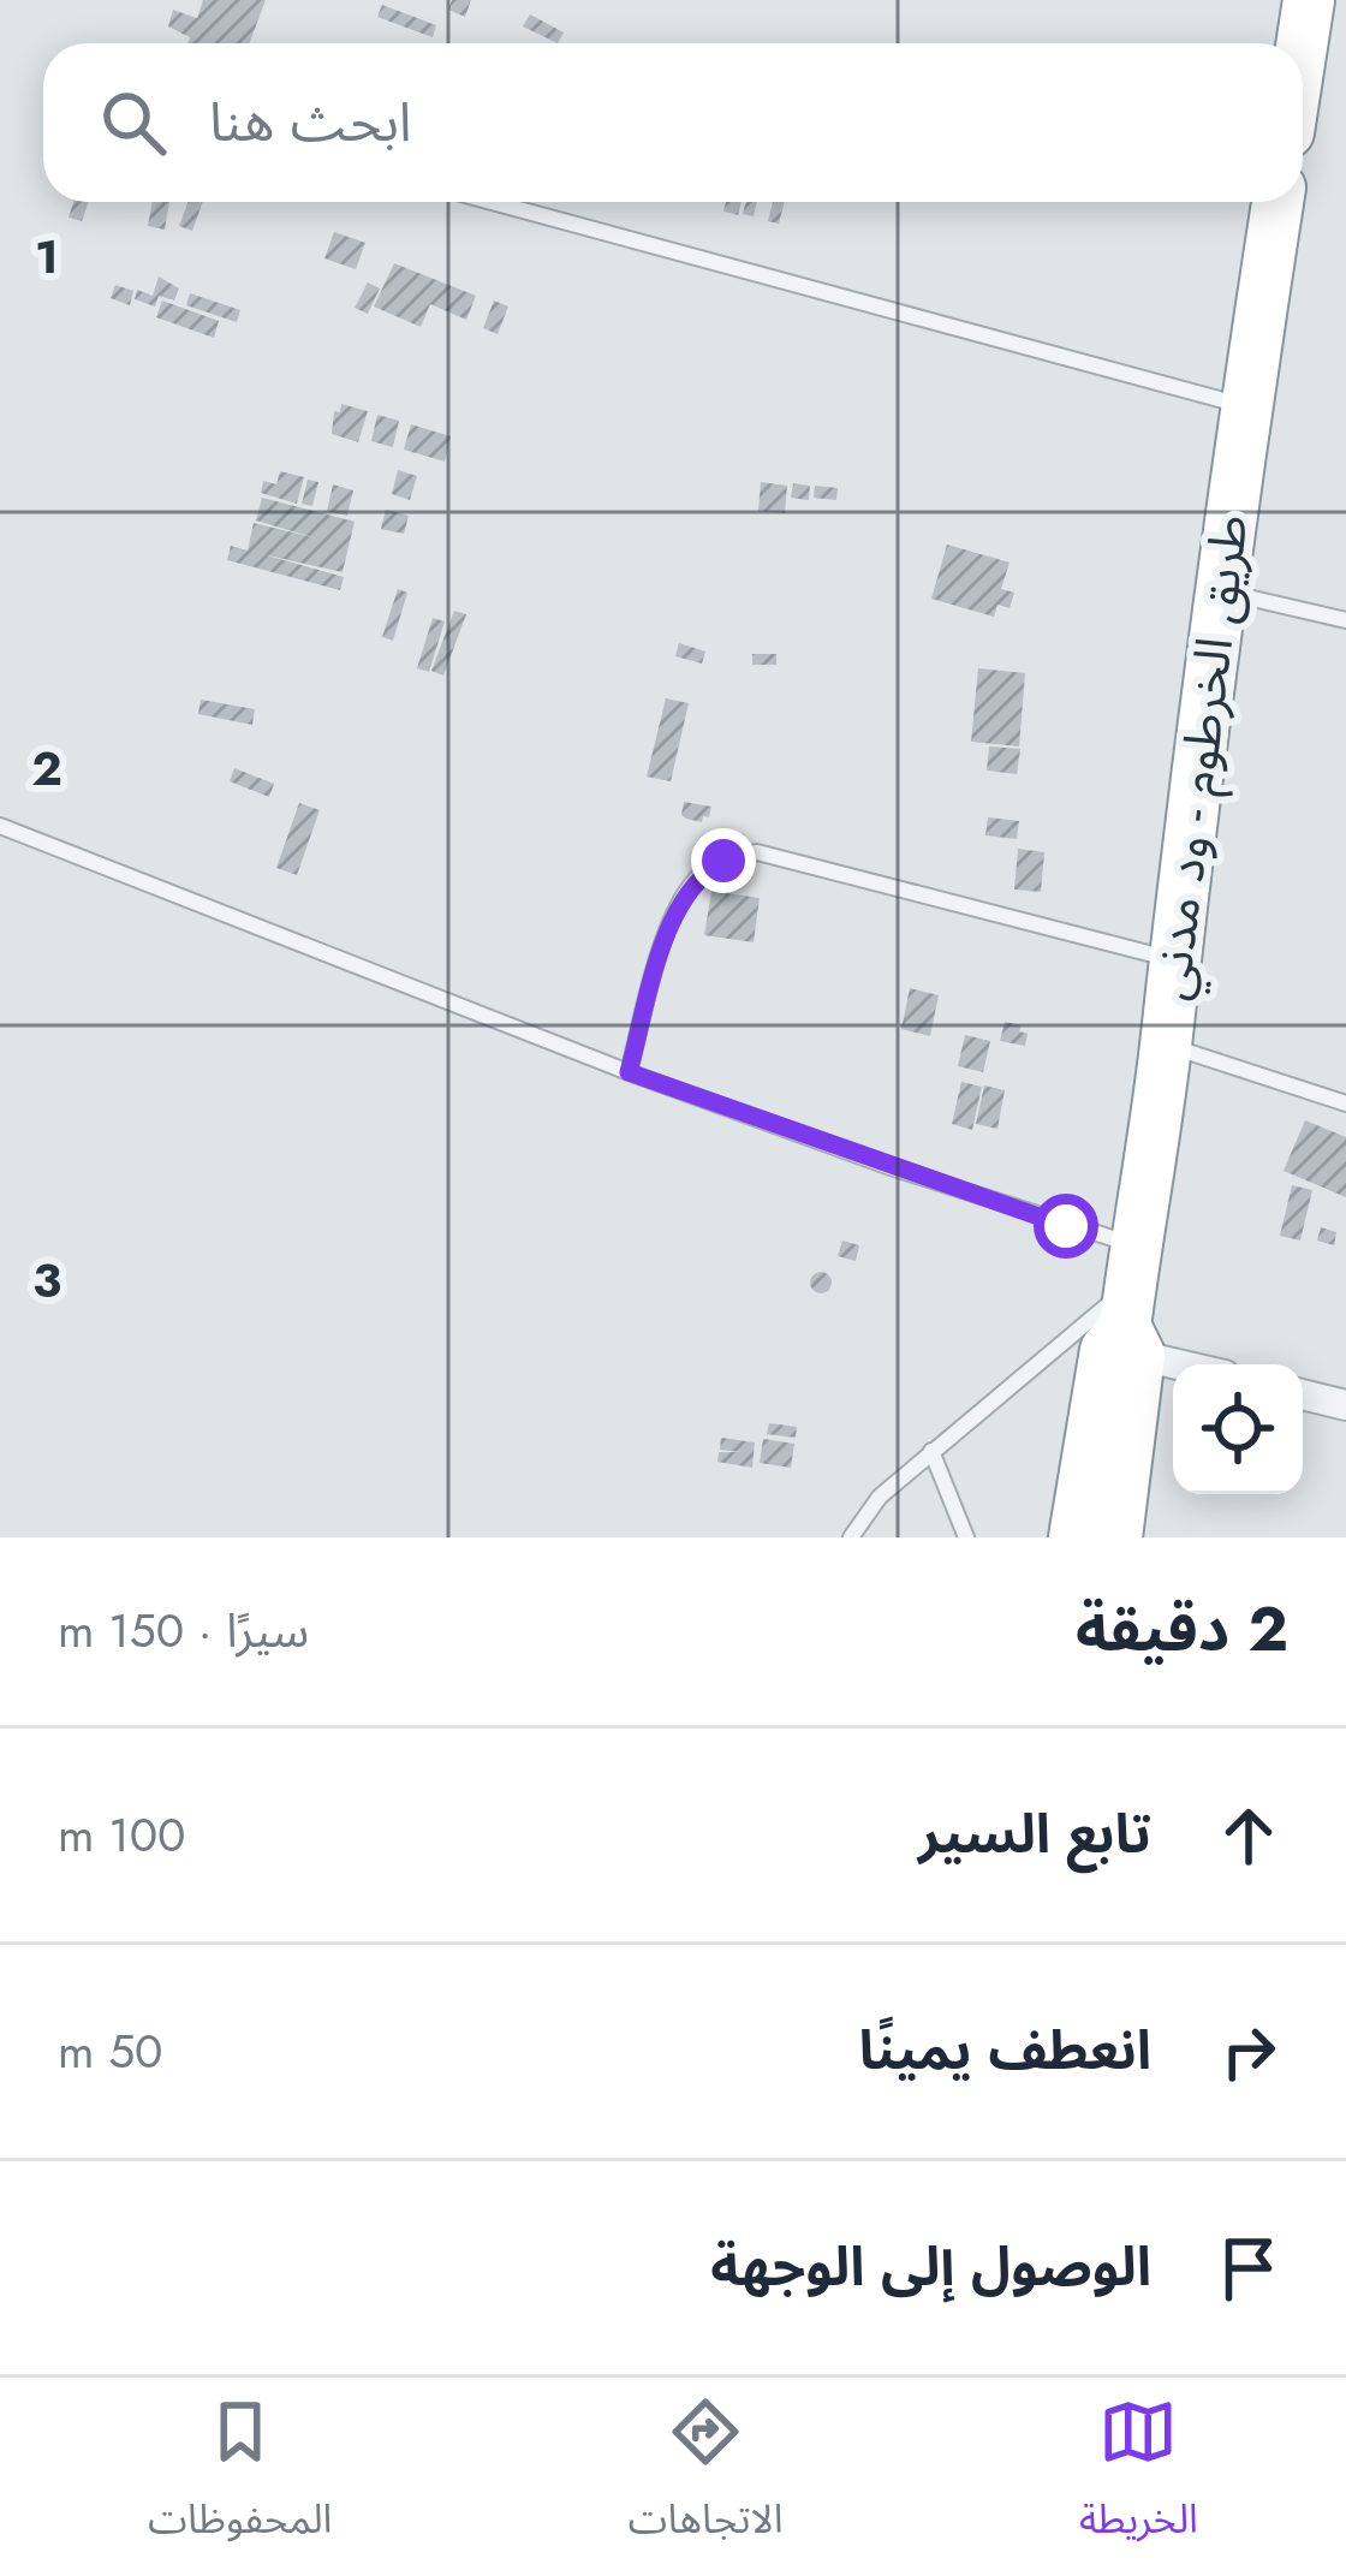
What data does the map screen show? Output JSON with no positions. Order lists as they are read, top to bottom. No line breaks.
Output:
{"streets":{"highway":["طريق الخرطوم - ود مدني"]},"page":{"search":"ابحث هنا","heading":["2 دقيقة","سيرًا · 150 m"],"list":[["تابع السير","100 m"],["انعطف يمينًا","50 m"],"الوصول إلى الوجهة"],"nav":["الخريطة","الاتجاهات","المحفوظات"]},"grid":{"rows":["1","2","3"]}}
